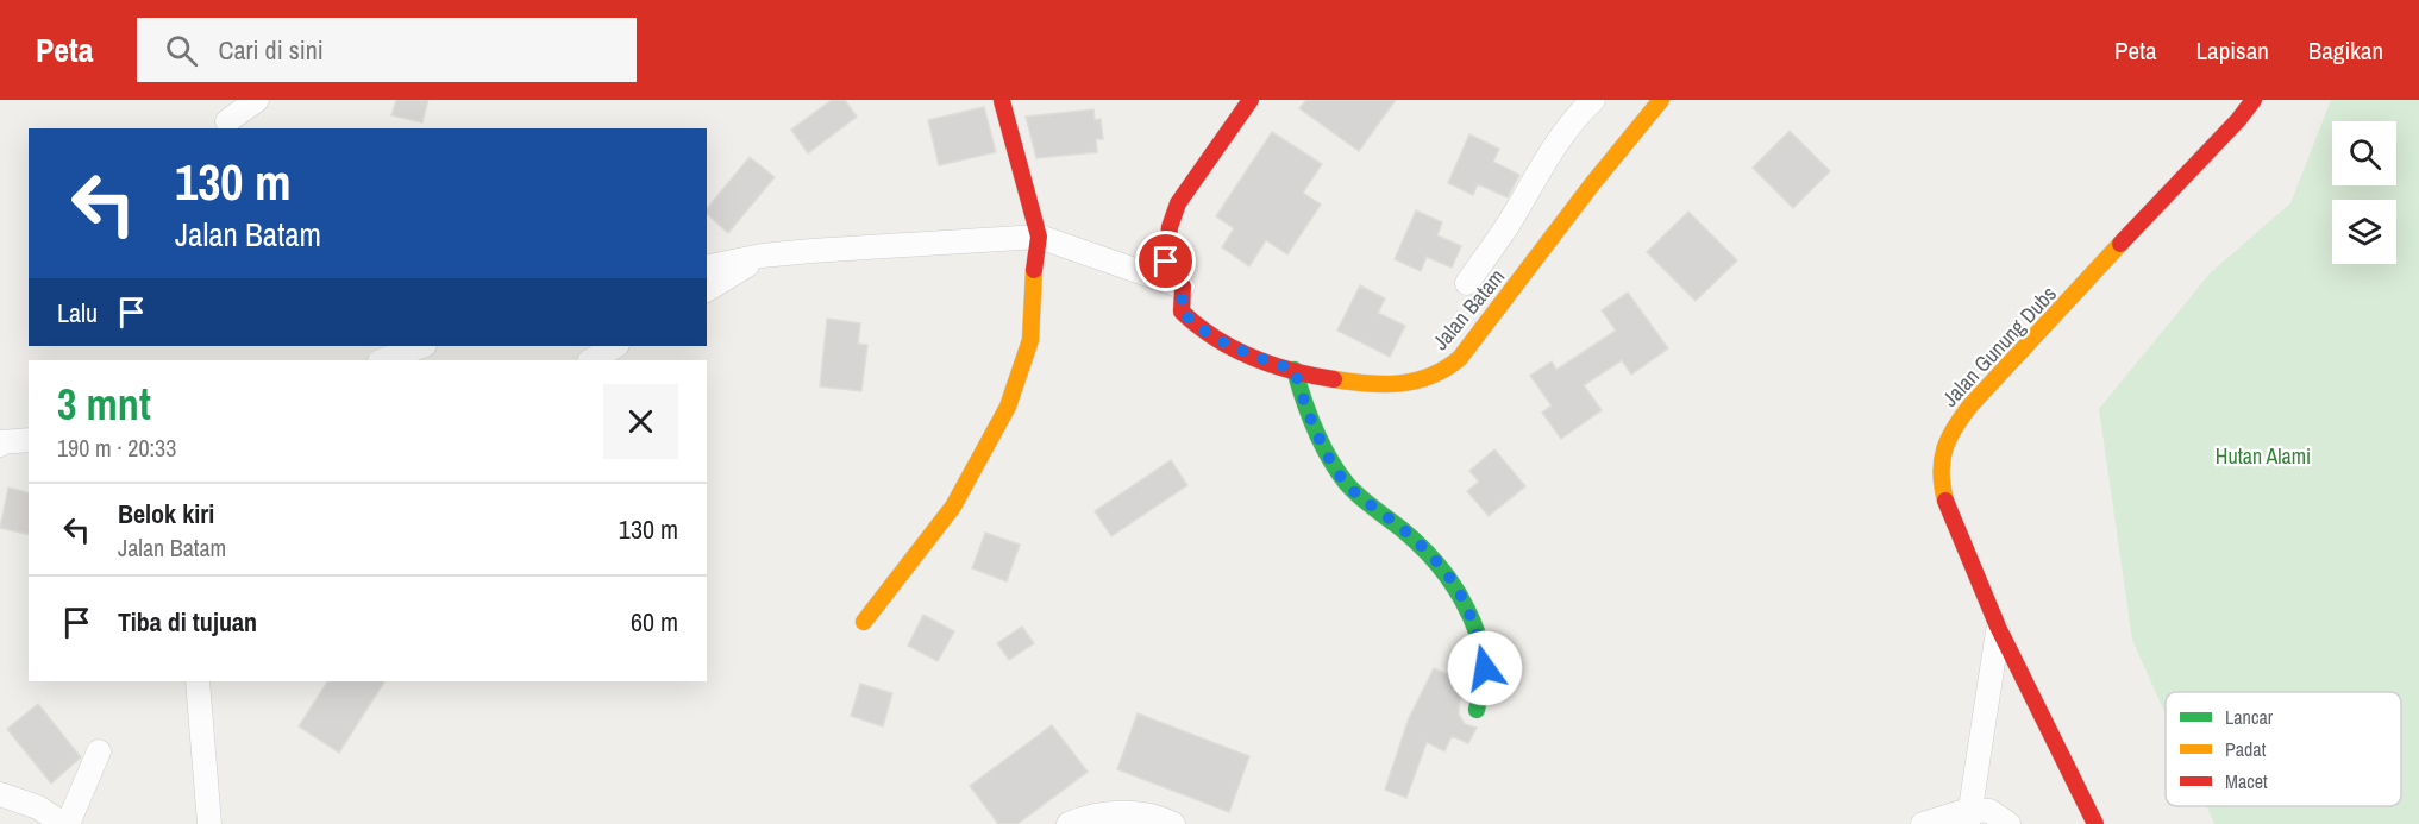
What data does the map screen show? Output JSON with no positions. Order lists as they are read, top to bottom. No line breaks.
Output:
{"streets":{"street":["Jalan Batam","Jalan Gunung Dubs"]},"parks":["Hutan Alami"],"legend":["Lancar","Padat","Macet"],"page":{"header":"Peta","search":"Cari di sini","nav":["Peta","Lapisan","Bagikan"],"turn":["130 m","Jalan Batam"],"then":"Lalu","heading":["3 mnt","190 m · 20:33"],"list":[{"name":"Belok kiri","note":"Jalan Batam","value":"130 m"},{"name":"Tiba di tujuan","value":"60 m"}]}}
